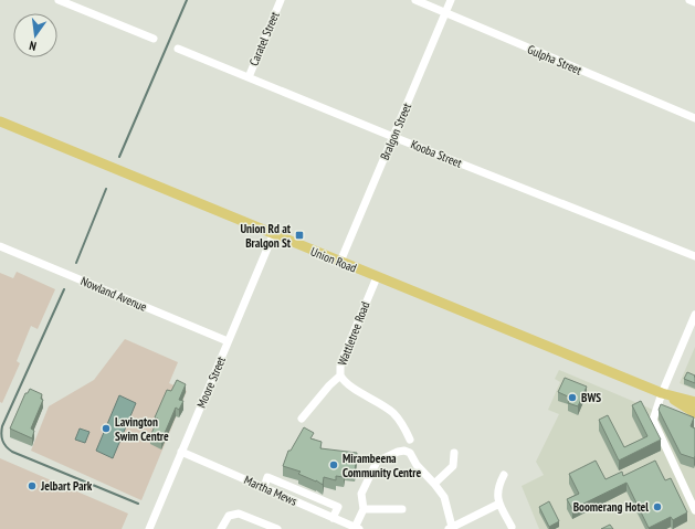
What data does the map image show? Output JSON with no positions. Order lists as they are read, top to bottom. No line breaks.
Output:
{"streets":{"main road":["Union Road"],"street":["Caratel Street","Gulpha Street","Bralgon Street","Kooba Street","Nowland Avenue","Wattletree Road","Moore Street","Martha Mews"]},"crossings":[["Caratel Street","Kooba Street"],["Gulpha Street","Bralgon Street"],["Bralgon Street","Kooba Street"],["Bralgon Street","Union Road"],["Union Road","Wattletree Road"],["Union Road","Moore Street"],["Nowland Avenue","Moore Street"],["Moore Street","Martha Mews"]],"places":{"transit":["Union Rd at Bralgon St"],"other":["BWS","Lavington Swim Centre","Mirambeena Community Centre","Jelbart Park","Boomerang Hotel"]},"north":"bottom"}
